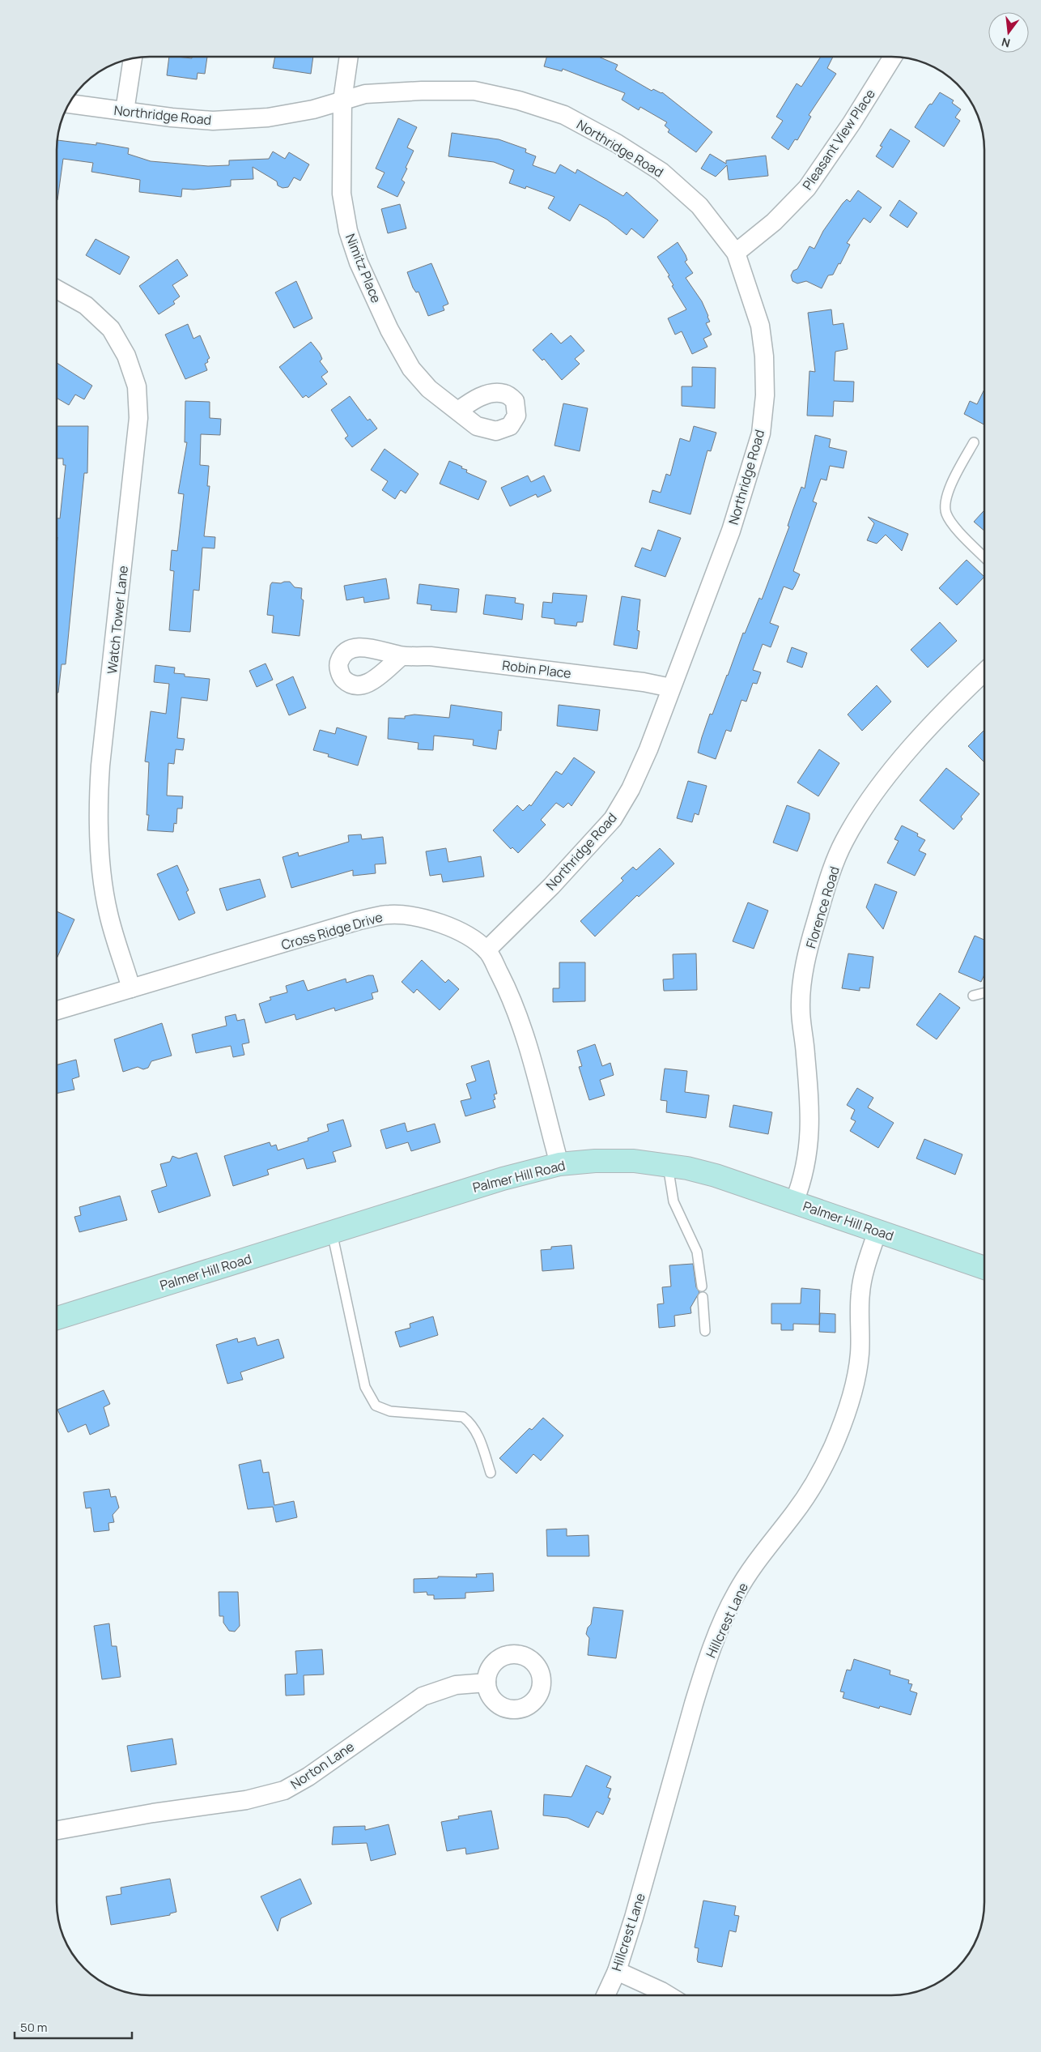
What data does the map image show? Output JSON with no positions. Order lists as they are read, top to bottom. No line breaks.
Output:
{"streets":{"main road":["Palmer Hill Road"],"street":["Northridge Road","Pleasant View Place","Nimitz Place","Watch Tower Lane","Robin Place","Florence Road","Cross Ridge Drive","Hillcrest Lane","Norton Lane"]},"crossings":[["Northridge Road","Pleasant View Place"],["Northridge Road","Nimitz Place"],["Northridge Road","Robin Place"],["Northridge Road","Cross Ridge Drive"],["Watch Tower Lane","Cross Ridge Drive"],["Florence Road","Palmer Hill Road"],["Cross Ridge Drive","Palmer Hill Road"],["Palmer Hill Road","Hillcrest Lane"]],"scale_bar":"50 m","north":"bottom"}
